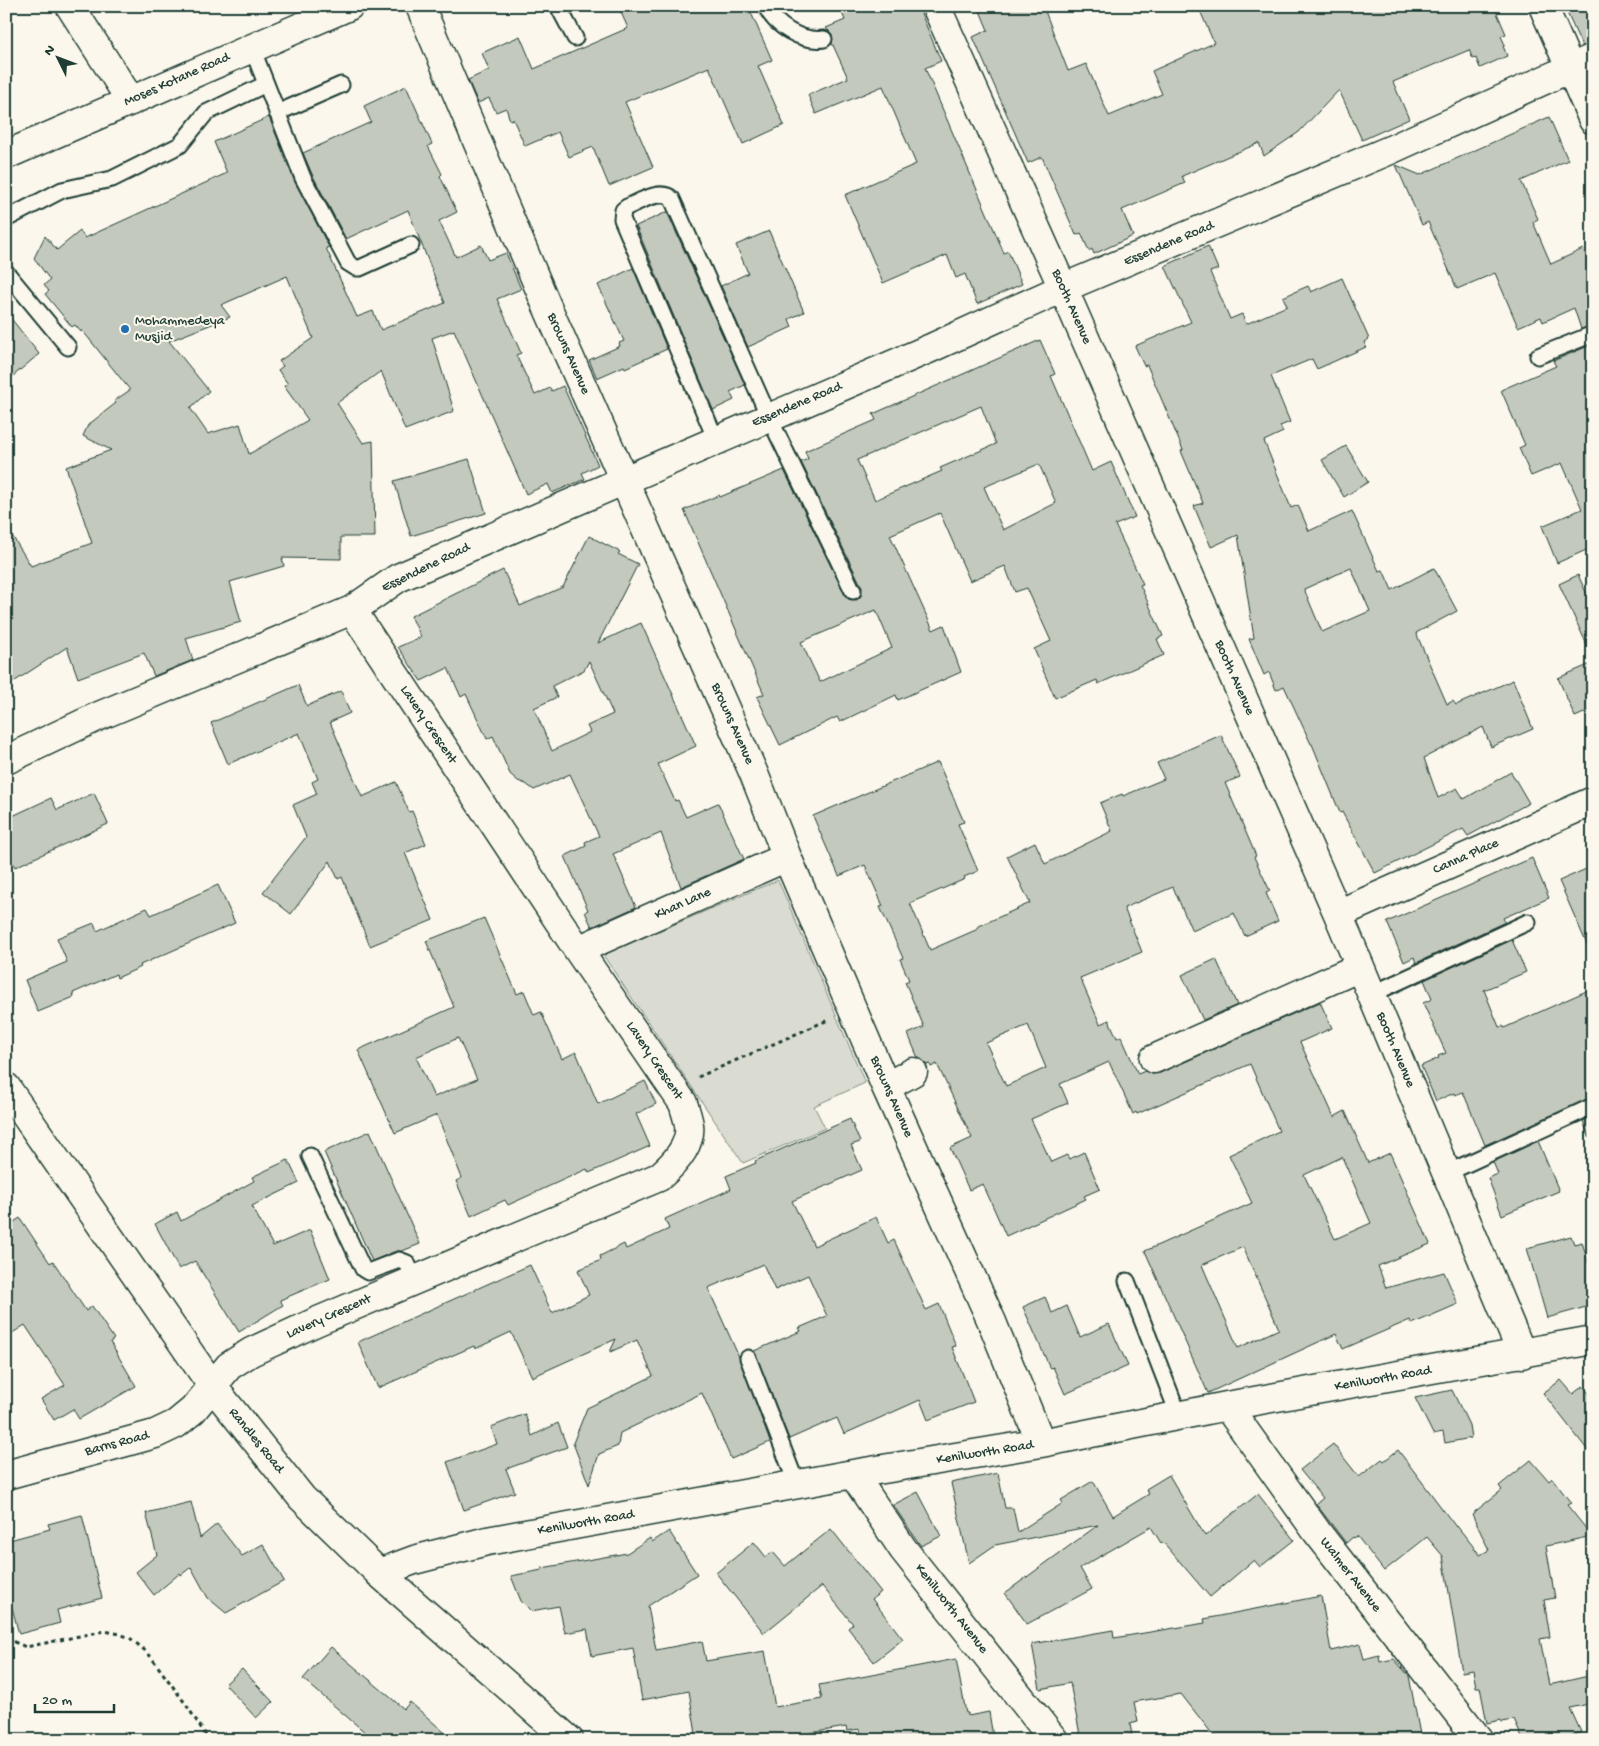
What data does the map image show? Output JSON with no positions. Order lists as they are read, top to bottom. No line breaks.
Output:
{"streets":{"street":["Moses Kotane Road","Essendene Road","Booth Avenue","Browns Avenue","Lavery Crescent","Canna Place","Khan Lane","Kenilworth Road","Randles Road","Barns Road","Walmer Avenue","Kenilworth Avenue"]},"crossings":[["Essendene Road","Booth Avenue"],["Essendene Road","Browns Avenue"],["Essendene Road","Lavery Crescent"],["Booth Avenue","Canna Place"],["Booth Avenue","Kenilworth Road"],["Browns Avenue","Khan Lane"],["Browns Avenue","Kenilworth Road"],["Lavery Crescent","Khan Lane"],["Lavery Crescent","Randles Road"],["Lavery Crescent","Barns Road"],["Kenilworth Road","Randles Road"],["Kenilworth Road","Walmer Avenue"],["Kenilworth Road","Kenilworth Avenue"],["Randles Road","Barns Road"]],"places":["Mohammedeya Musjid"],"scale_bar":"20 m","north":"top left"}
